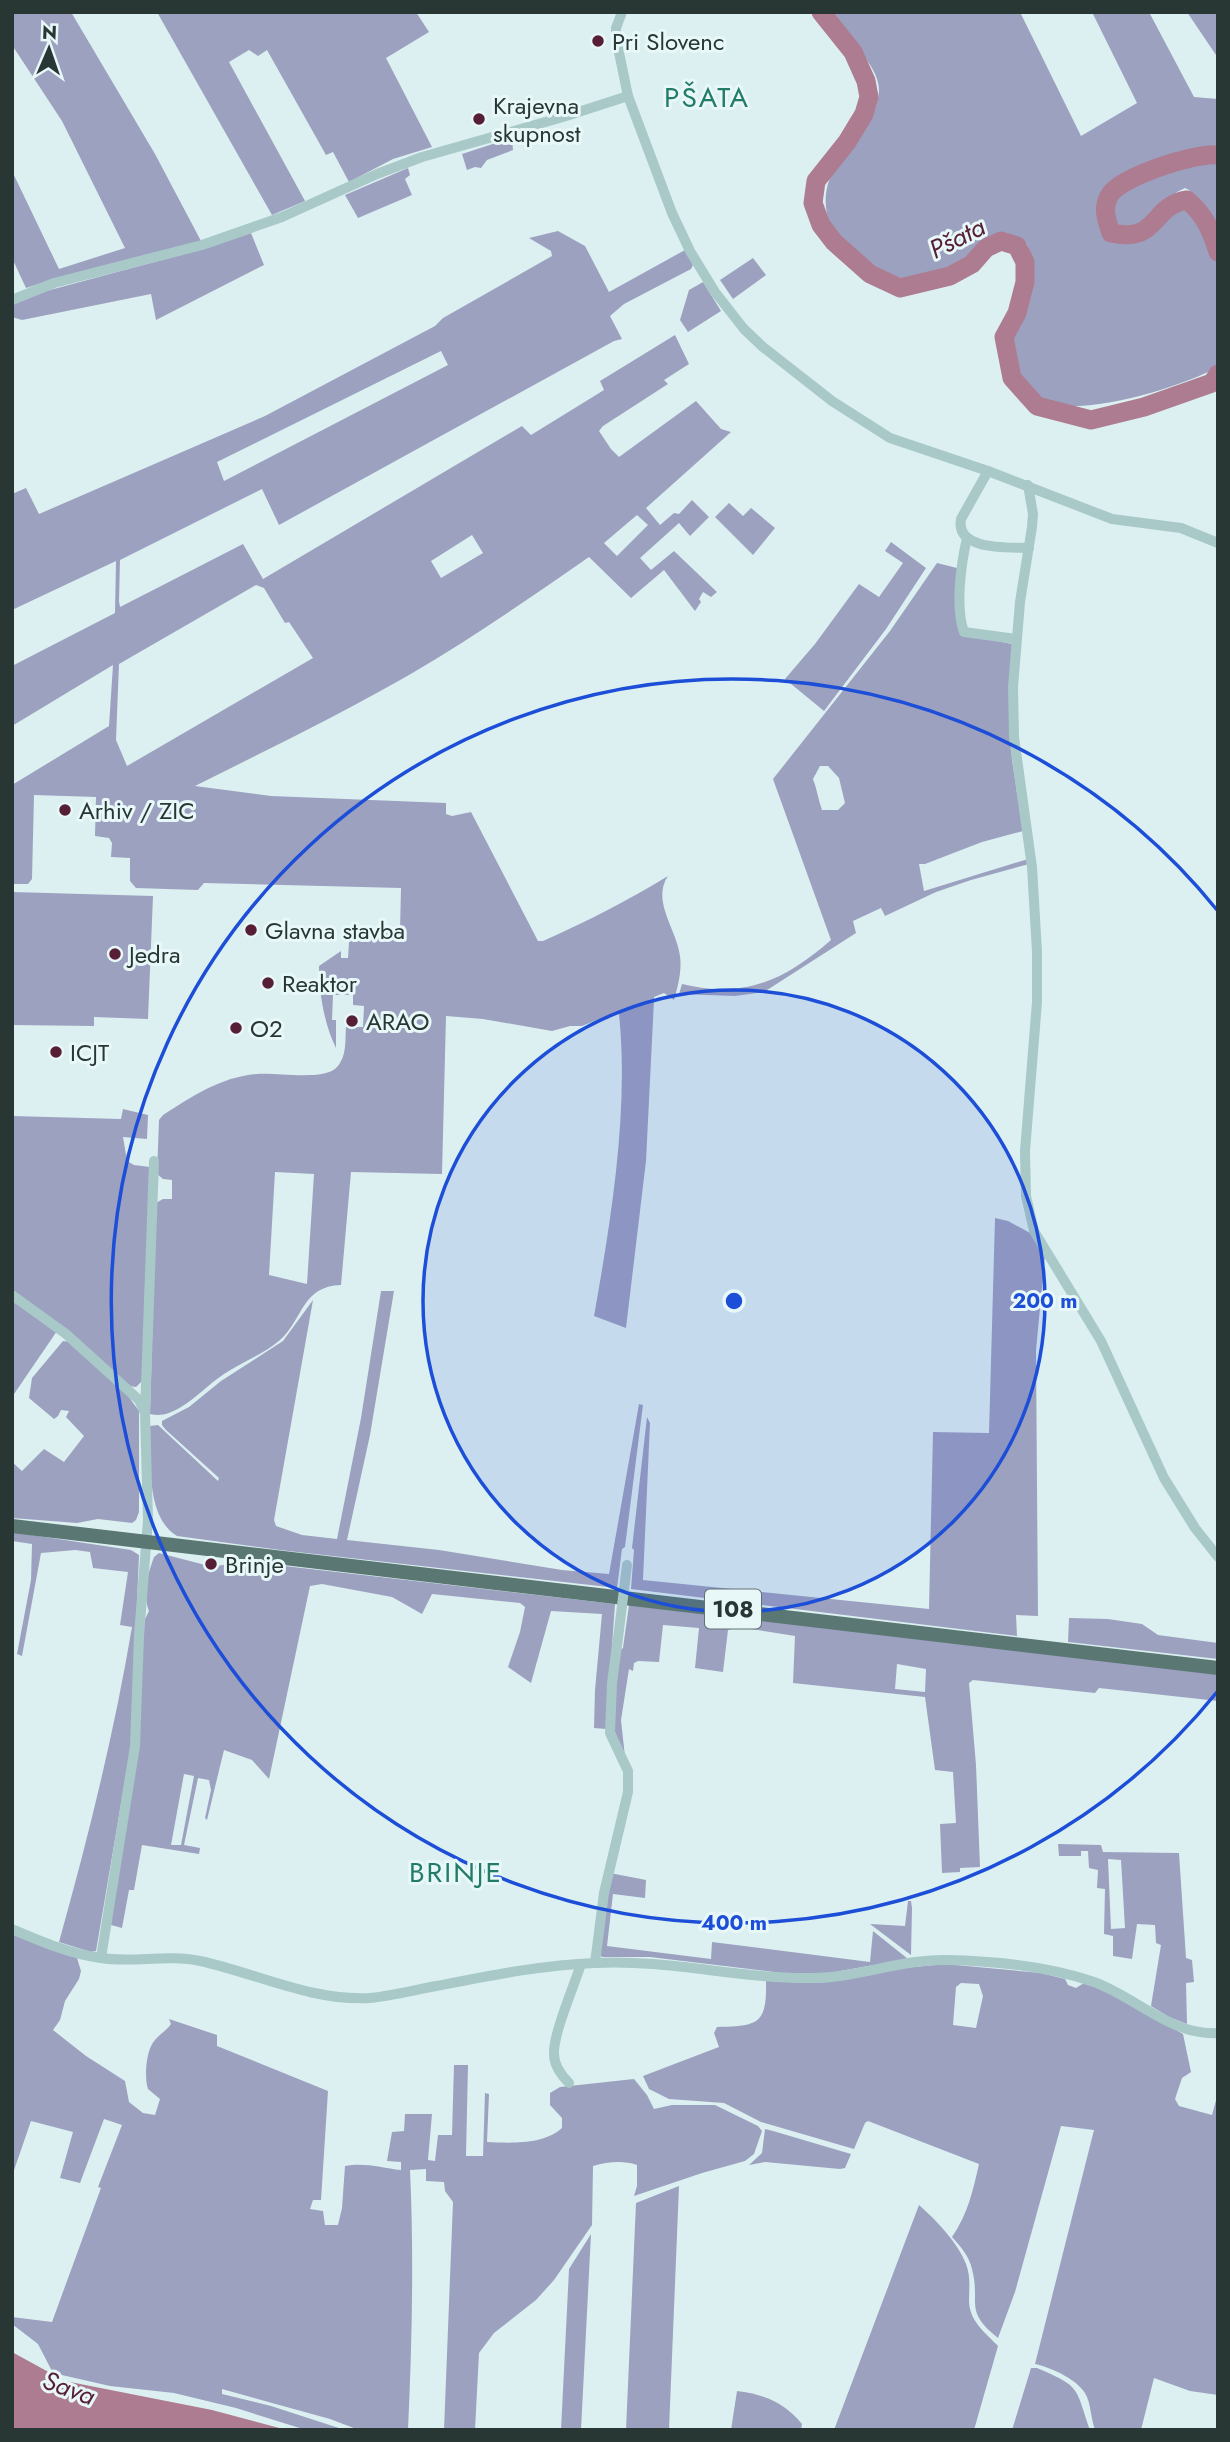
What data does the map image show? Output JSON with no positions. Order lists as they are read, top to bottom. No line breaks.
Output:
{"streets":{"main road":["108"]},"districts":["PŠATA","BRINJE"],"water":["Pšata","Sava"],"places":["Pri Slovenc","Krajevna skupnost","Arhiv / ZIC","Glavna stavba","Jedra","Reaktor","ARAO","O2","ICJT","Brinje"],"north":"top","rings":["200 m","400 m"]}
